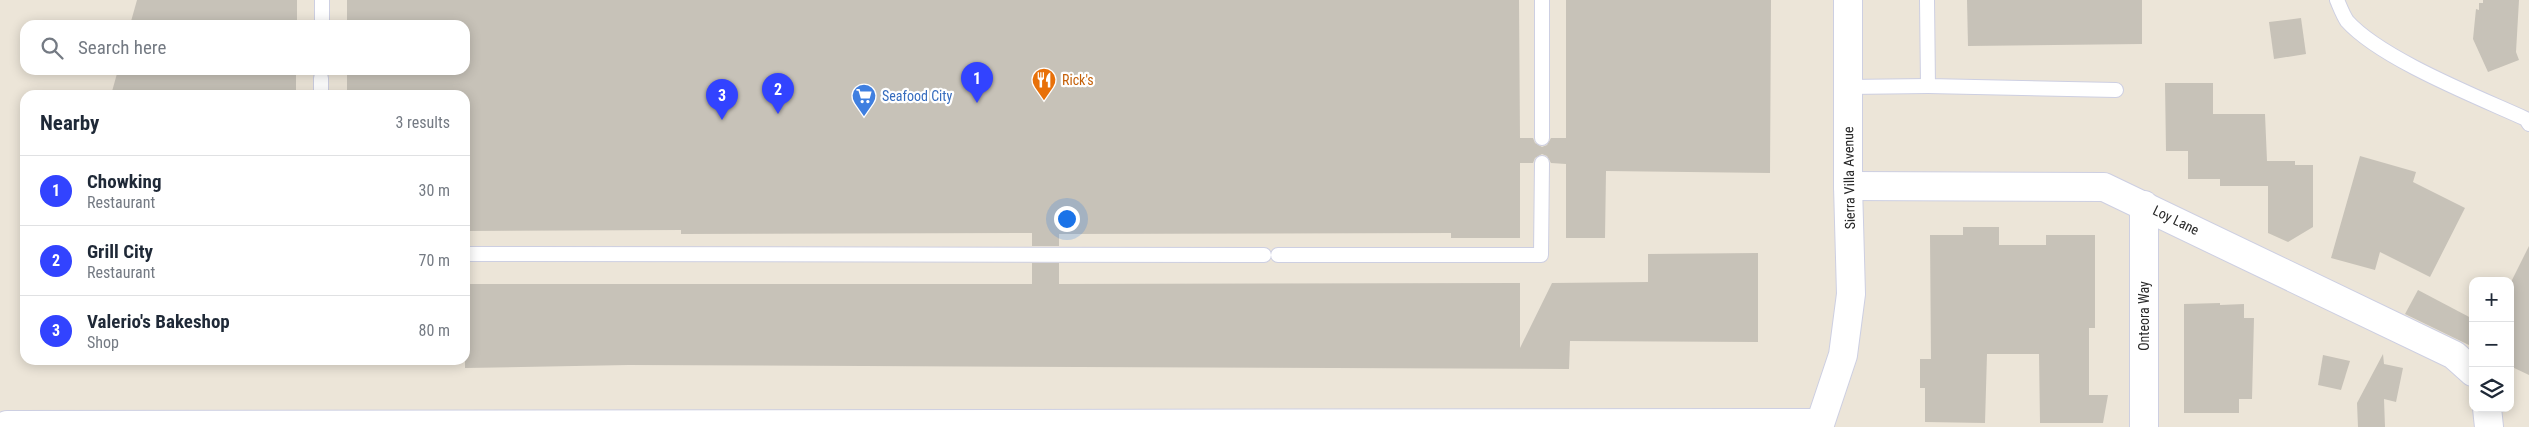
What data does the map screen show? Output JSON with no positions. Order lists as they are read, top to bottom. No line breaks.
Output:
{"streets":{"street":["Sierra Villa Avenue","Loy Lane","Onteora Way"]},"crossings":[["Sierra Villa Avenue","Loy Lane"],["Loy Lane","Onteora Way"]],"places":{"restaurant":["Rick's"],"supermarket":["Seafood City"]},"page":{"search":"Search here","pins":["1","2","3"],"heading":["Nearby","3 results"],"list":[{"mark":"1","name":"Chowking","note":"Restaurant","value":"30 m"},{"mark":"2","name":"Grill City","note":"Restaurant","value":"70 m"},{"mark":"3","name":"Valerio's Bakeshop","note":"Shop","value":"80 m"}],"map_buttons":["+","−"]}}
